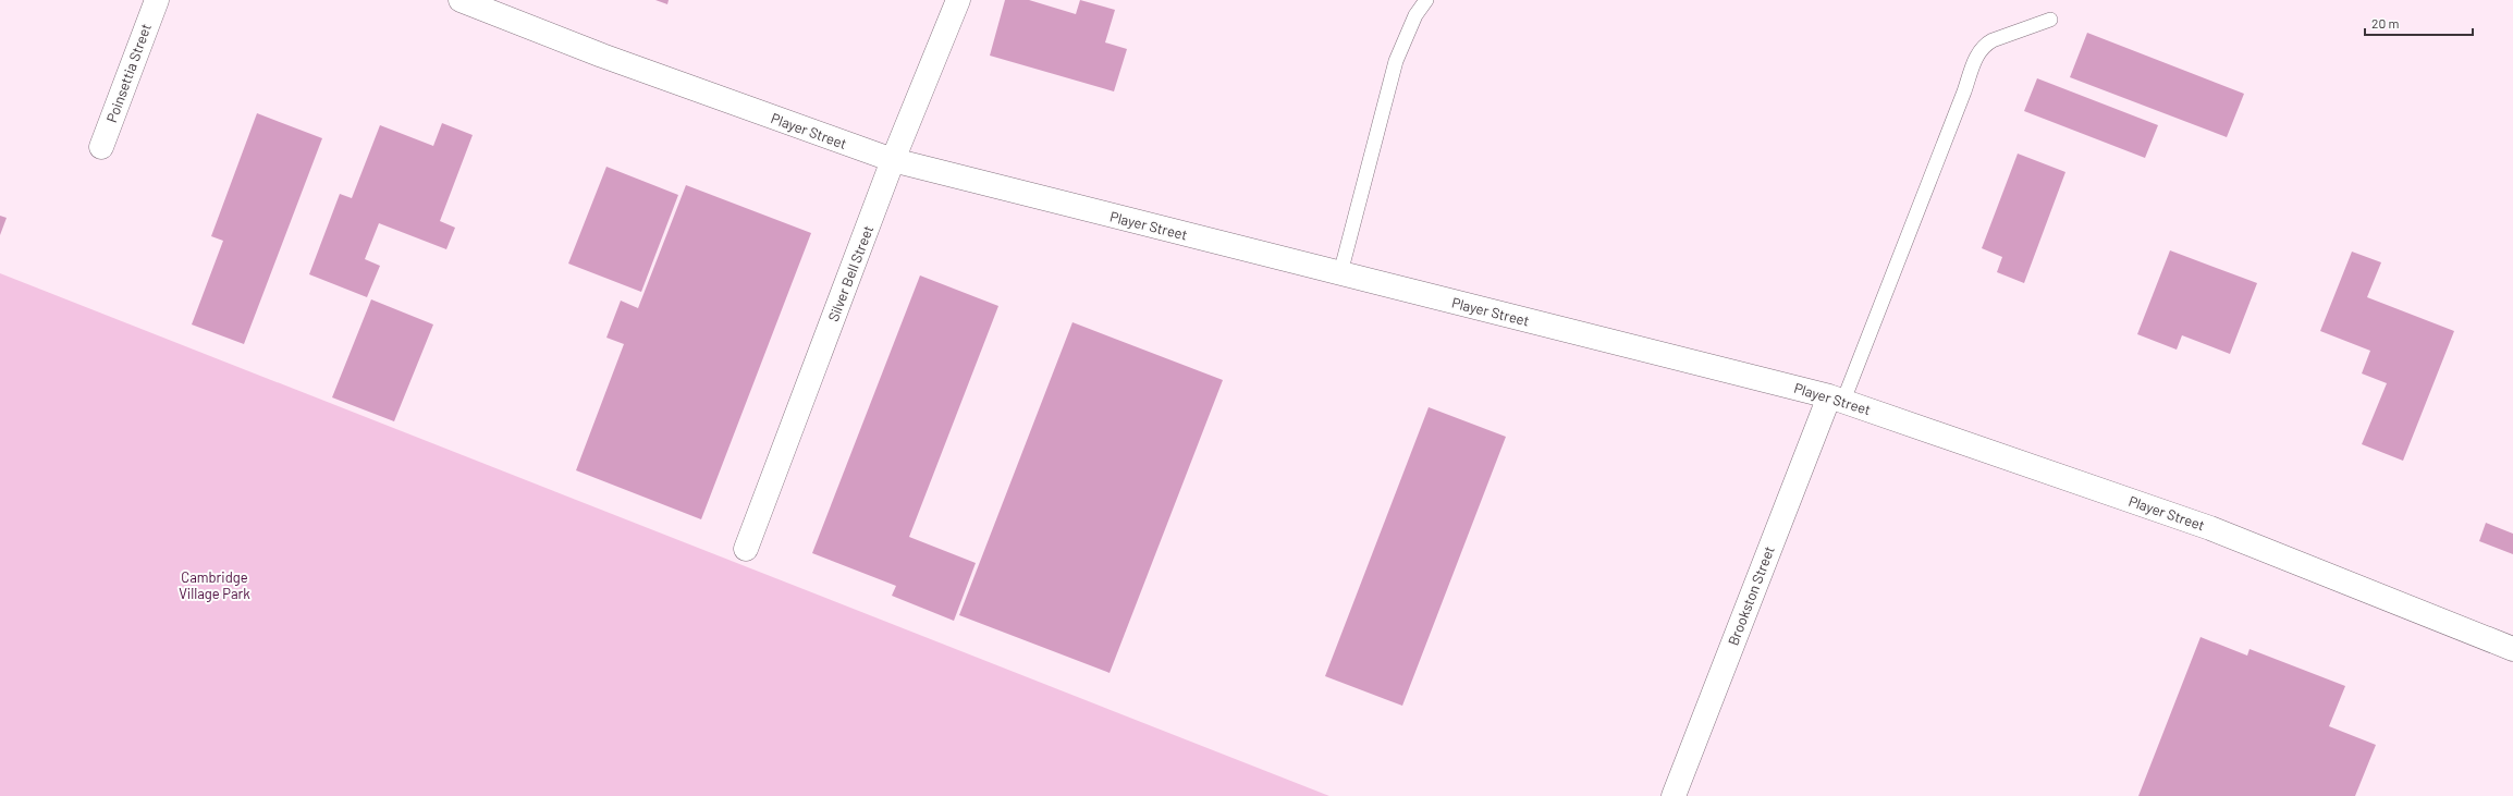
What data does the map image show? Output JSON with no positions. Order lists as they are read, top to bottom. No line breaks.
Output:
{"streets":{"street":["Poinsettia Street","Player Street","Silver Bell Street","Brookston Street"]},"crossings":[["Player Street","Silver Bell Street"],["Player Street","Brookston Street"]],"parks":["Cambridge Village Park"],"scale_bar":"20 m"}
